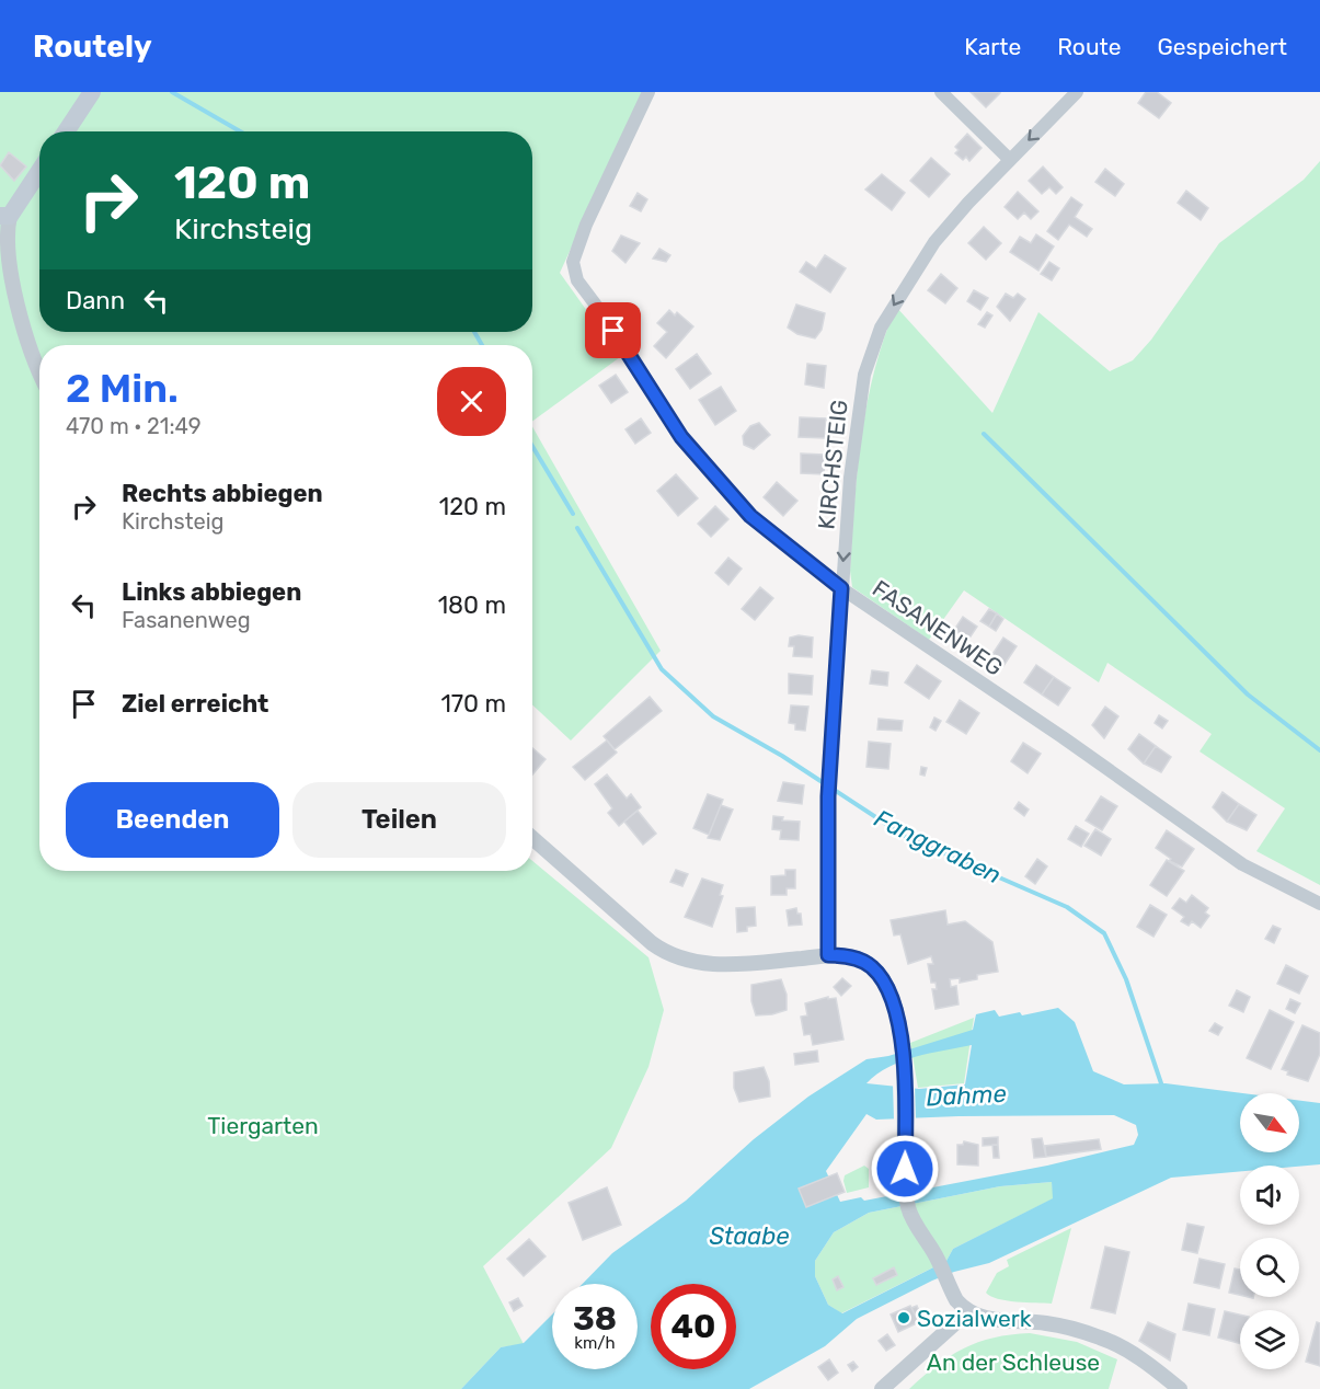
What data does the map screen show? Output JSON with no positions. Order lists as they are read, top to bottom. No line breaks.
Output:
{"streets":{"street":["KIRCHSTEIG","FASANENWEG"]},"crossings":[["KIRCHSTEIG","FASANENWEG"]],"one_way":["KIRCHSTEIG"],"water":["Fanggraben","Dahme","Staabe"],"parks":["Tiergarten","An der Schleuse"],"places":["Sozialwerk"],"north":"bottom right","page":{"header":"Routely","nav":["Karte","Route","Gespeichert"],"turn":["120 m","Kirchsteig"],"then":"Dann","heading":["2 Min.","470 m · 21:49"],"list":[{"name":"Rechts abbiegen","note":"Kirchsteig","value":"120 m"},{"name":"Links abbiegen","note":"Fasanenweg","value":"180 m"},{"name":"Ziel erreicht","value":"170 m"}],"buttons":["Beenden","Teilen"],"speed":"38 km/h","limit":"40"}}
